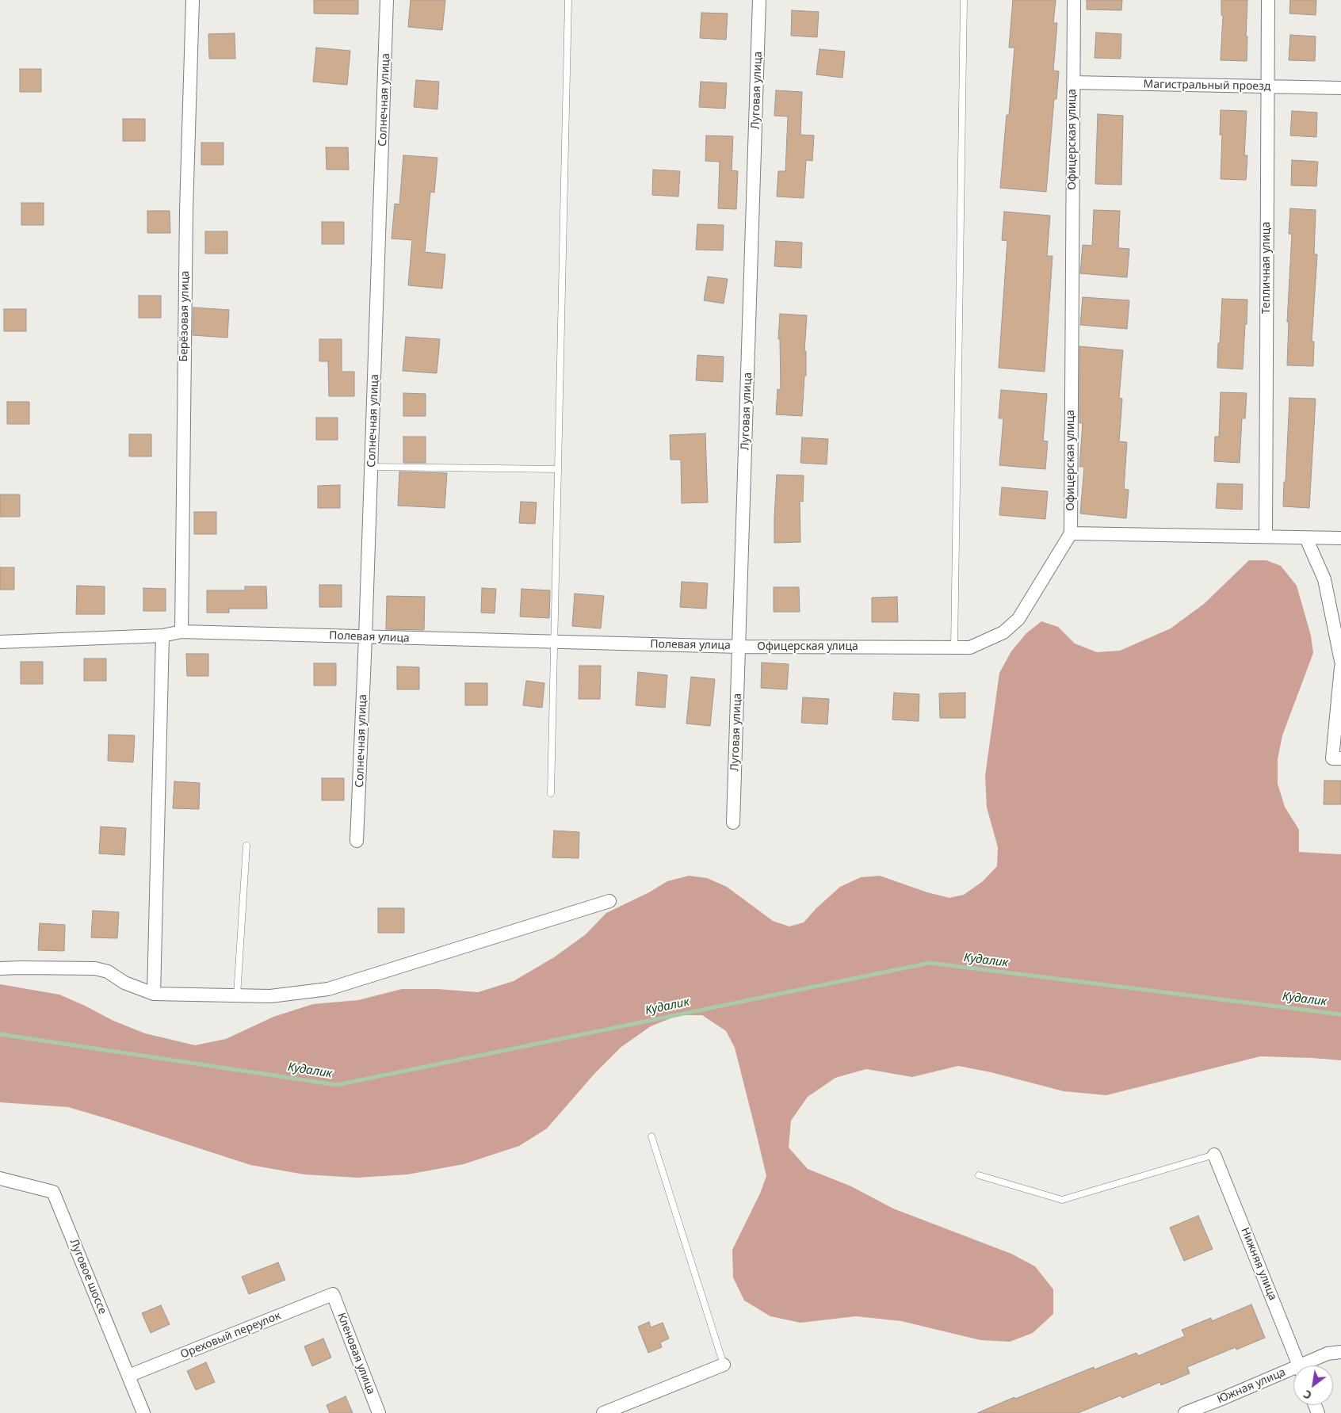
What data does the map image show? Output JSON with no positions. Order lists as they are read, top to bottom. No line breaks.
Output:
{"streets":{"street":["Магистральный проезд","Луговая улица","Солнечная улица","Офицерская улица","Тепличная улица","Берёзовая улица","Полевая улица","Нижняя улица","Луговое шоссе","Ореховый переулок","Кленовая улица","Южная улица"]},"crossings":[["Магистральный проезд","Офицерская улица"],["Магистральный проезд","Тепличная улица"],["Луговая улица","Офицерская улица"],["Луговая улица","Полевая улица"],["Солнечная улица","Полевая улица"],["Офицерская улица","Полевая улица"],["Берёзовая улица","Полевая улица"],["Луговое шоссе","Ореховый переулок"],["Ореховый переулок","Кленовая улица"]],"water":["Кудалик"],"north":"bottom left"}
